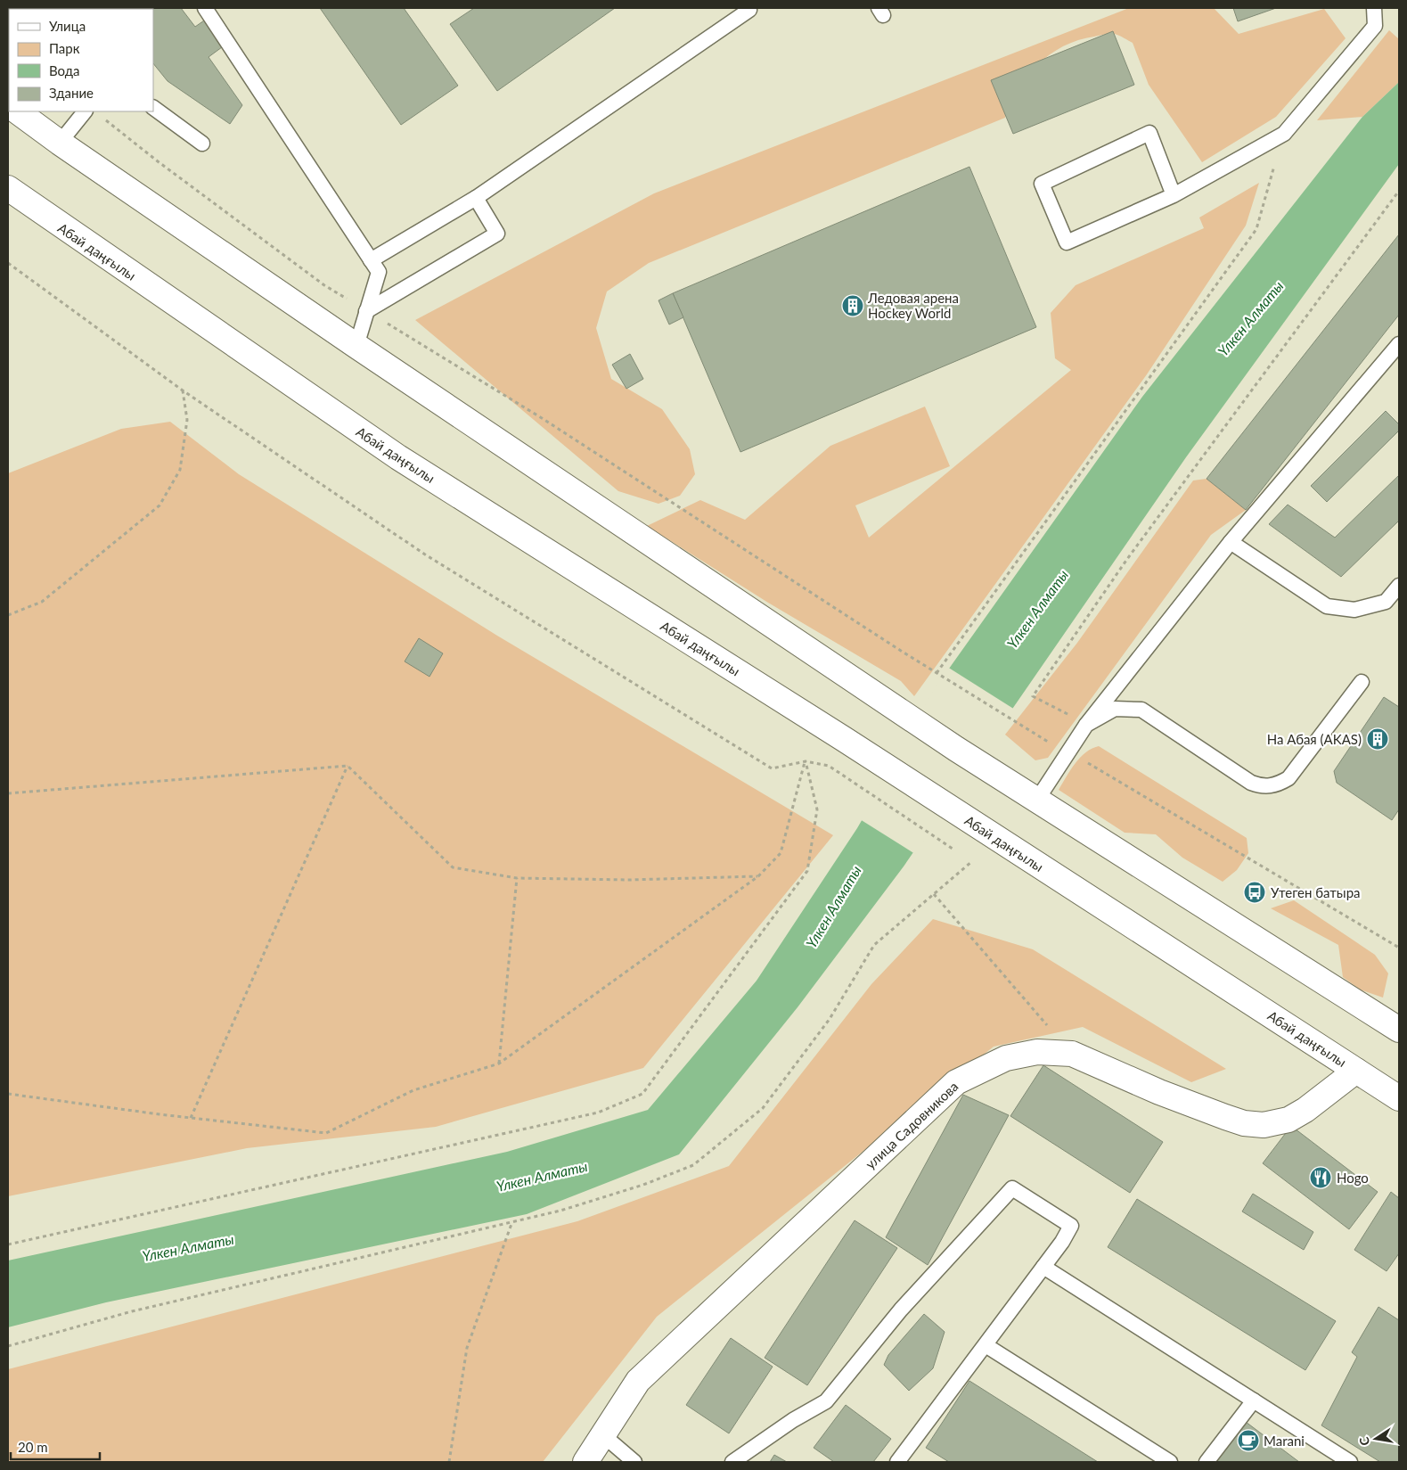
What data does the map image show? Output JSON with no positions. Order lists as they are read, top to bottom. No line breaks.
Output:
{"streets":{"main road":["Абай даңғылы","улица Садовникова"]},"crossings":[["Абай даңғылы","улица Садовникова"]],"water":["Үлкен Алматы"],"places":{"building":["Ледовая арена Hockey World","На Абая (AKAS)"],"bus stop":["Утеген батыра"],"restaurant":["Hogo"],"cafe":["Marani"]},"legend":["Улица","Парк","Вода","Здание"],"scale_bar":"20 m","north":"left"}
